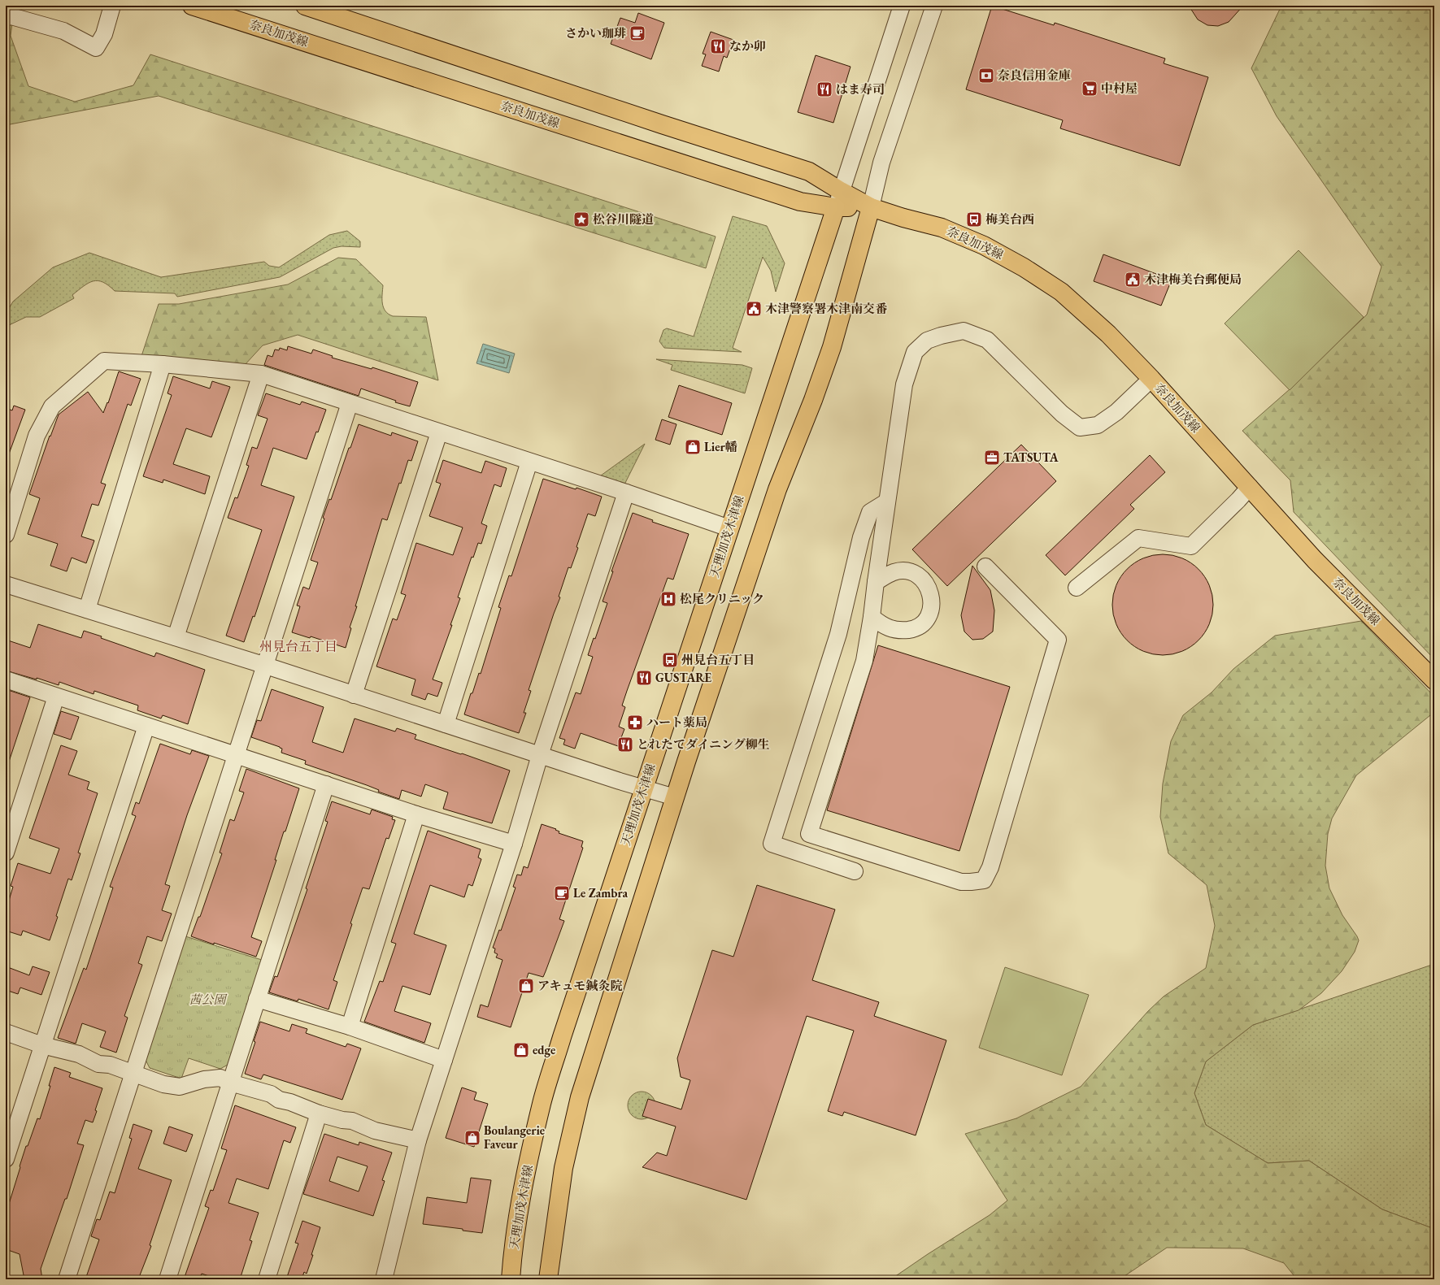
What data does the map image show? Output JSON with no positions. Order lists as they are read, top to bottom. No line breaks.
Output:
{"streets":{"main road":["奈良加茂線","天理加茂木津線"]},"crossings":[["奈良加茂線","天理加茂木津線"]],"districts":["州見台五丁目"],"parks":["茜公園"],"places":{"cafe":["さかい珈琲","Le Zambra"],"restaurant":["なか卯","はま寿司","GUSTARE","とれたてダイニング柳生"],"bank":["奈良信用金庫"],"supermarket":["中村屋"],"place":["松谷川隧道"],"bus stop":["梅美台西","州見台五丁目"],"public building":["木津梅美台郵便局","木津警察署木津南交番"],"shop":["Lier幡","アキュモ鍼灸院","edge","Boulangerie Faveur"],"office":["TATSUTA"],"hospital":["松尾クリニック"],"pharmacy":["ハート薬局"]}}
